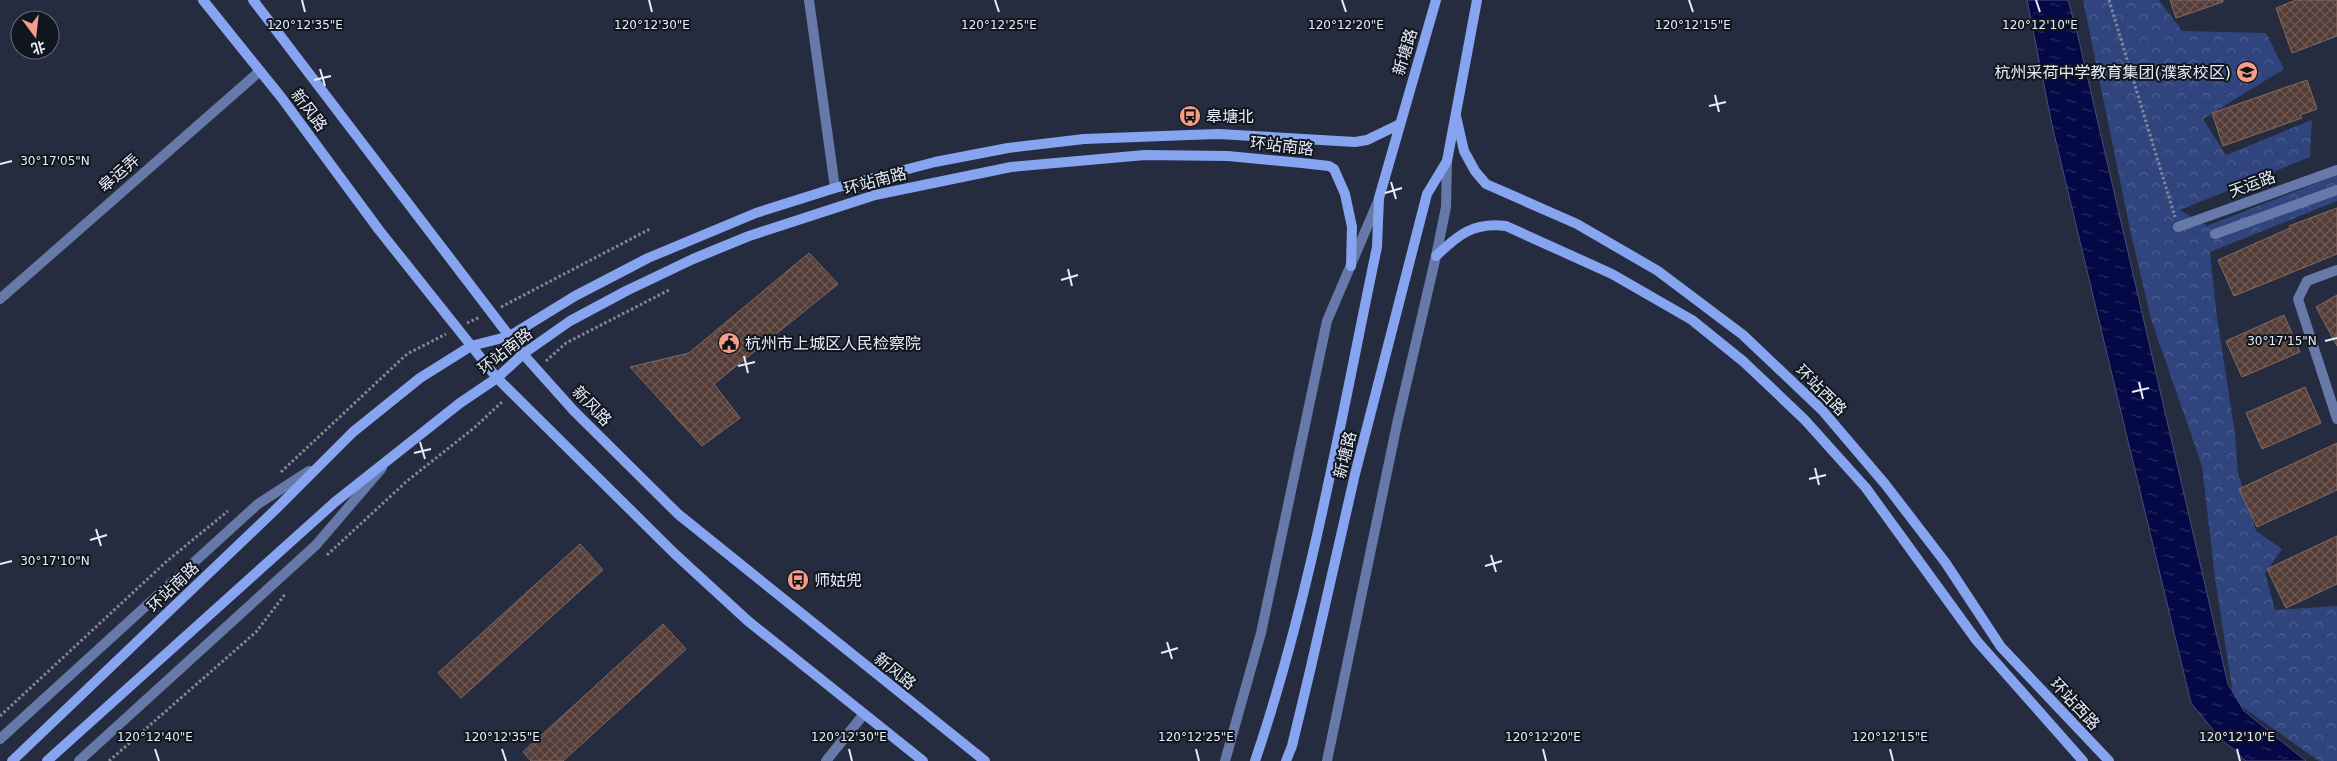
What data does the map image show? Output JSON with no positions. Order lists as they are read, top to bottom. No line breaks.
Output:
{"streets":{"main road":["新塘路","新风路","环站南路","环站西路"],"street":["皋运弄","天运路"]},"crossings":[["新塘路","环站南路"],["新塘路","环站西路"],["新风路","环站南路"],["新风路","皋运弄"]],"places":{"school or university":["杭州采荷中学教育集团(濮家校区)"],"bus stop":["皋塘北","师姑兜"],"public building":["杭州市上城区人民检察院"]},"north":"bottom","coordinates":["120°12'35\"E","120°12'30\"E","120°12'25\"E","120°12'20\"E","120°12'15\"E","120°12'10\"E","30°17'05\"N","30°17'15\"N","30°17'10\"N","120°12'40\"E"]}
